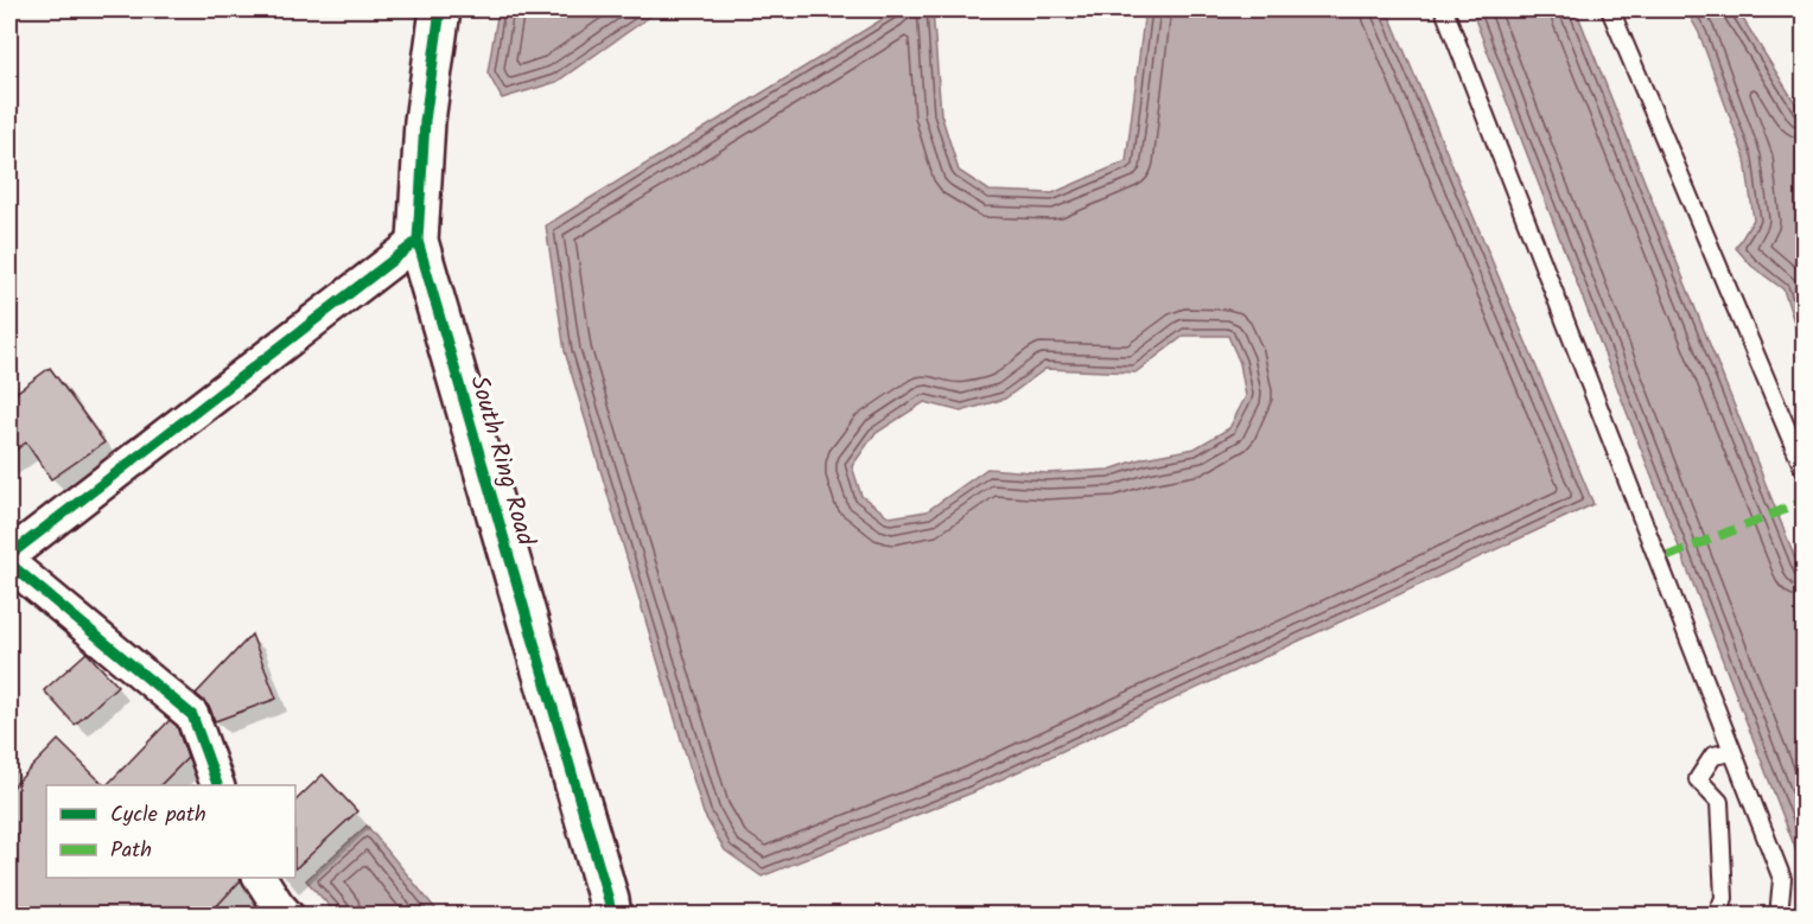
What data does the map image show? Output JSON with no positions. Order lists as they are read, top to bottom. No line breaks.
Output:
{"streets":{"street":["South Ring Road"]},"legend":["Cycle path","Path"]}
